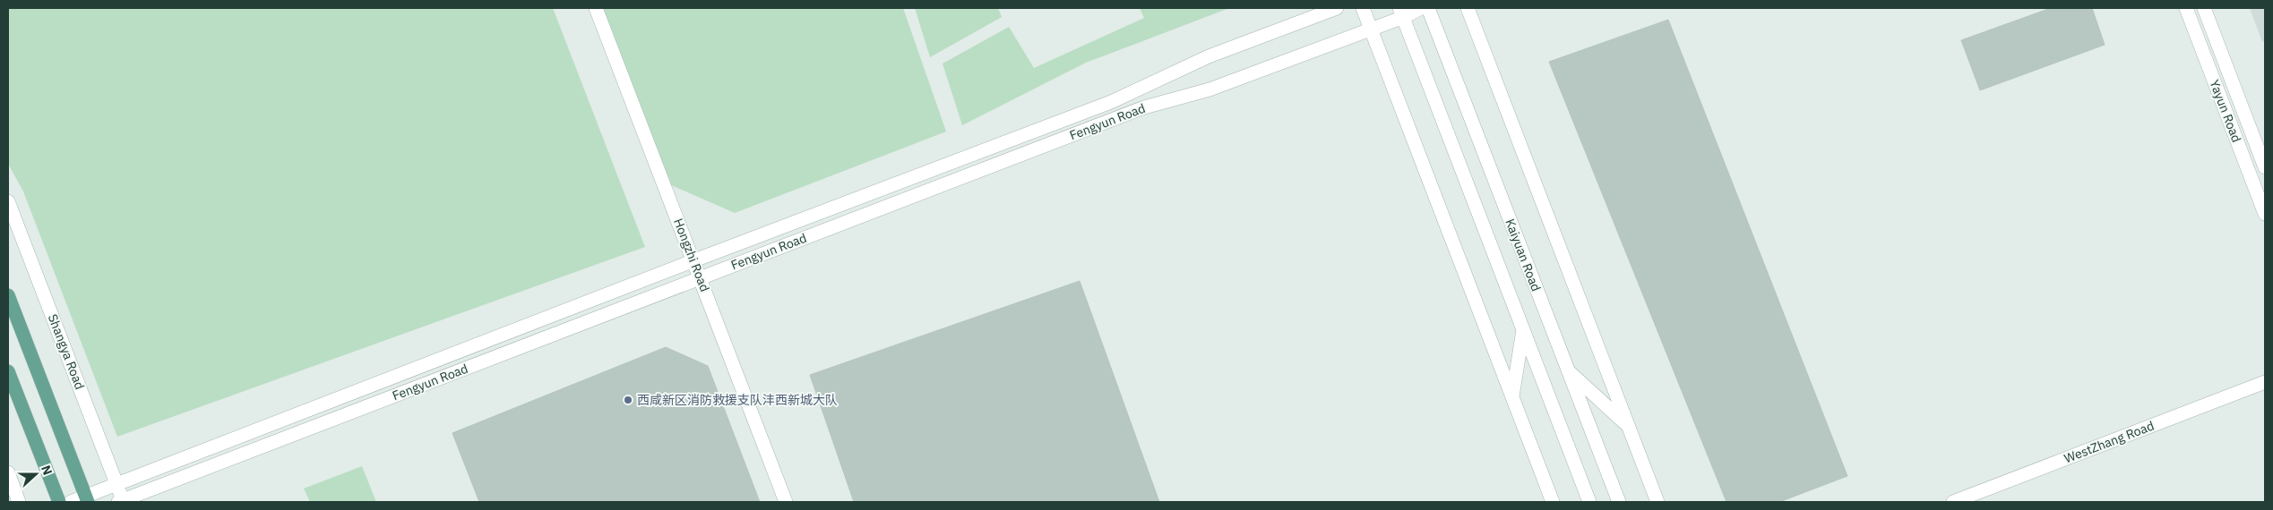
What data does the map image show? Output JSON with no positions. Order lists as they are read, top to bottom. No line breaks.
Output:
{"streets":{"street":["Yayun Road","Fengyun Road","Hongzhi Road","Kaiyuan Road","Shangya Road","WestZhang Road"]},"crossings":[["Fengyun Road","Hongzhi Road"],["Fengyun Road","Shangya Road"]],"places":["西咸新区消防救援支队沣西新城大队"],"north":"right"}
